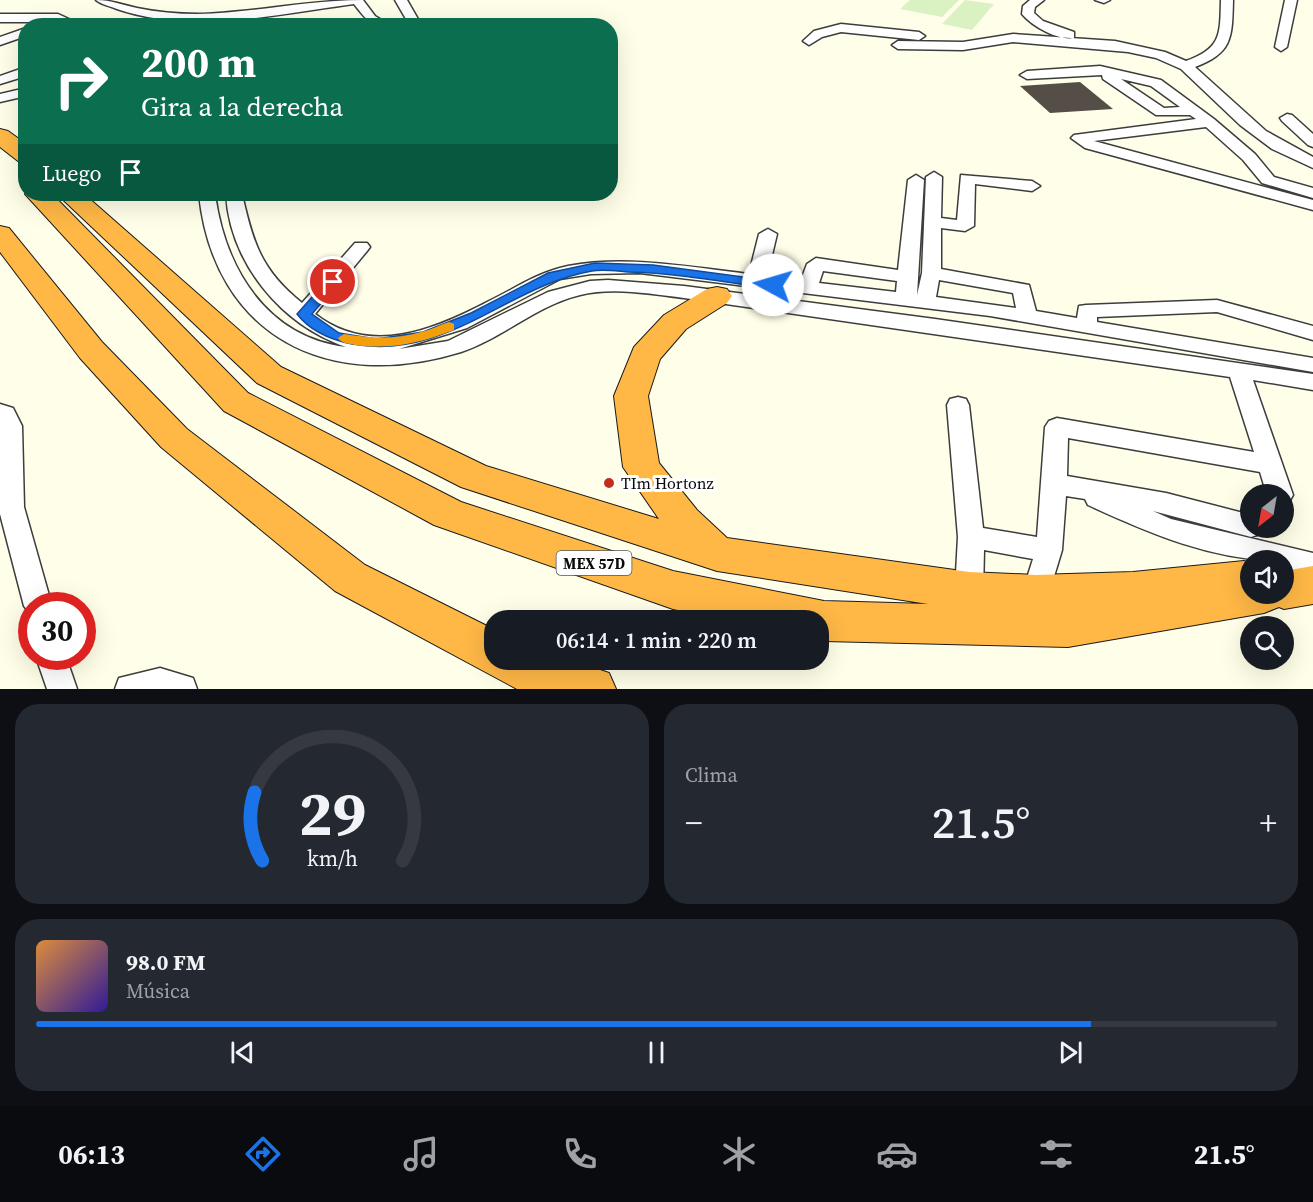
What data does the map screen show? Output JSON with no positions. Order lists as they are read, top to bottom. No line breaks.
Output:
{"streets":{"highway":["MEX 57D"]},"places":["TIm Hortonz"],"north":"bottom left","page":{"turn":["200 m","Gira a la derecha"],"then":"Luego","limit":"30","trip":"06:14 · 1 min · 220 m","tile":"Clima","heat":["−","21.5°","+"],"song":["98.0 FM","Música"],"tabs":["06:13","21.5°"],"gauge":["29","km/h"]}}
